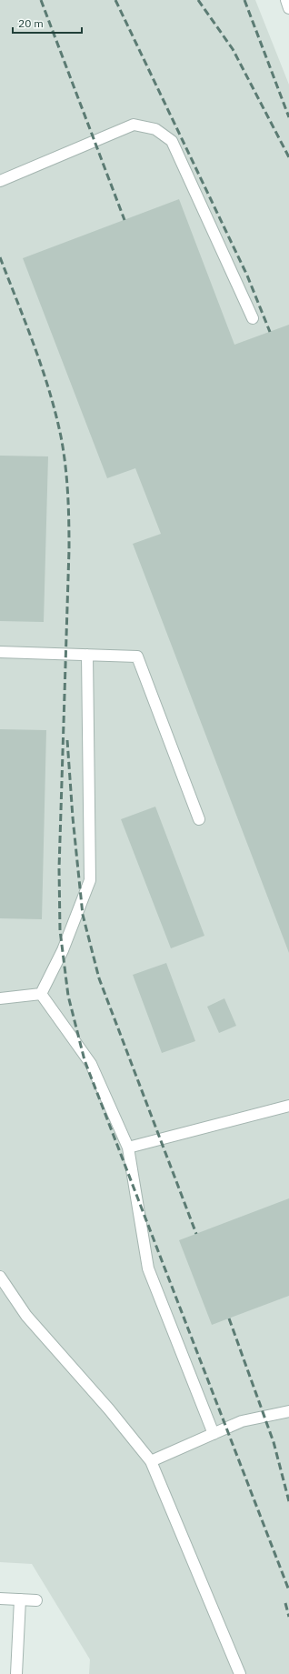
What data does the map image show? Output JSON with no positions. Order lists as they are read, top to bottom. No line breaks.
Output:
{"scale_bar":"20 m"}
